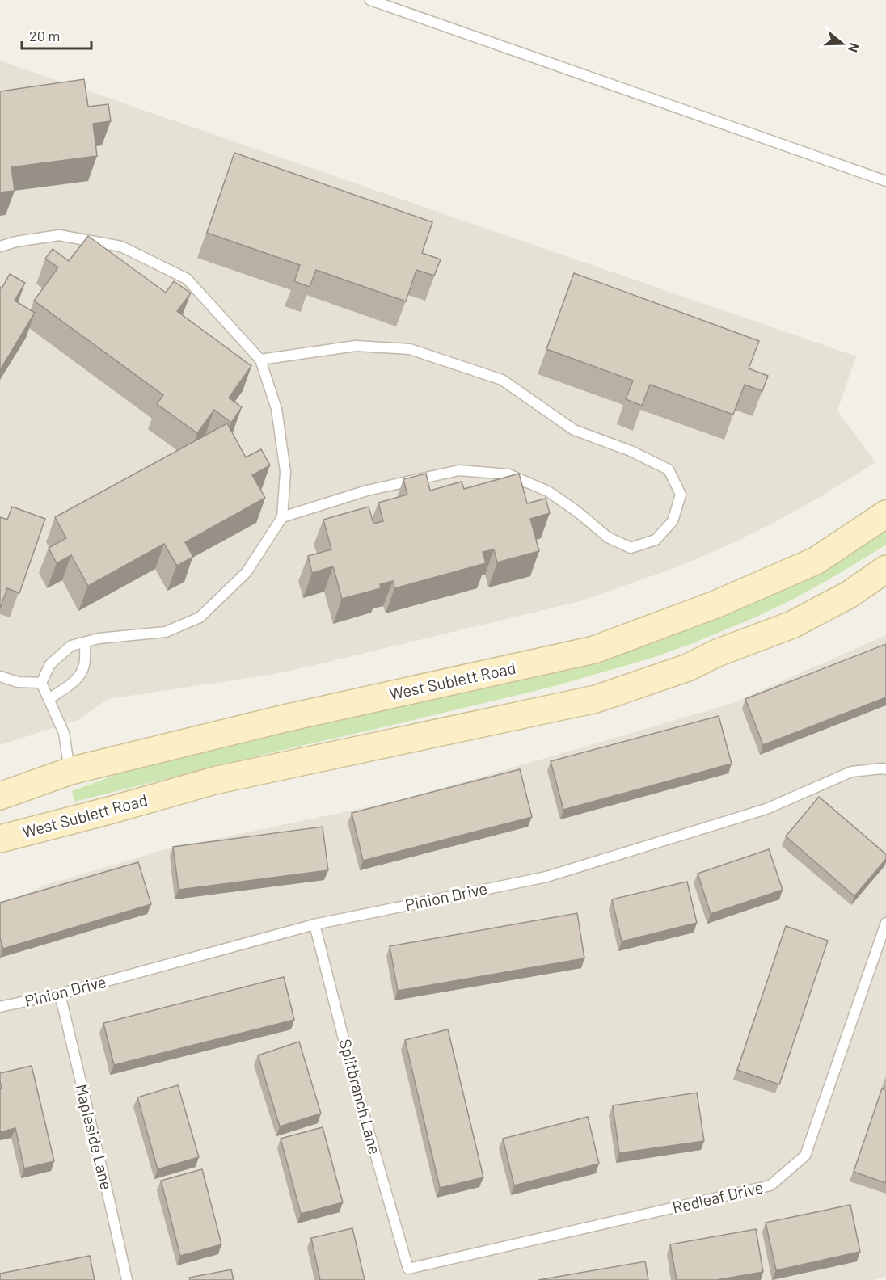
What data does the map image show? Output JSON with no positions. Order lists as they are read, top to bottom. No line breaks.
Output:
{"streets":{"main road":["West Sublett Road"],"lane":["Pinion Drive","Splitbranch Lane","Mapleside Lane","Redleaf Drive"]},"crossings":[["Pinion Drive","Splitbranch Lane"],["Pinion Drive","Mapleside Lane"],["Splitbranch Lane","Redleaf Drive"]],"scale_bar":"20 m","north":"right"}
